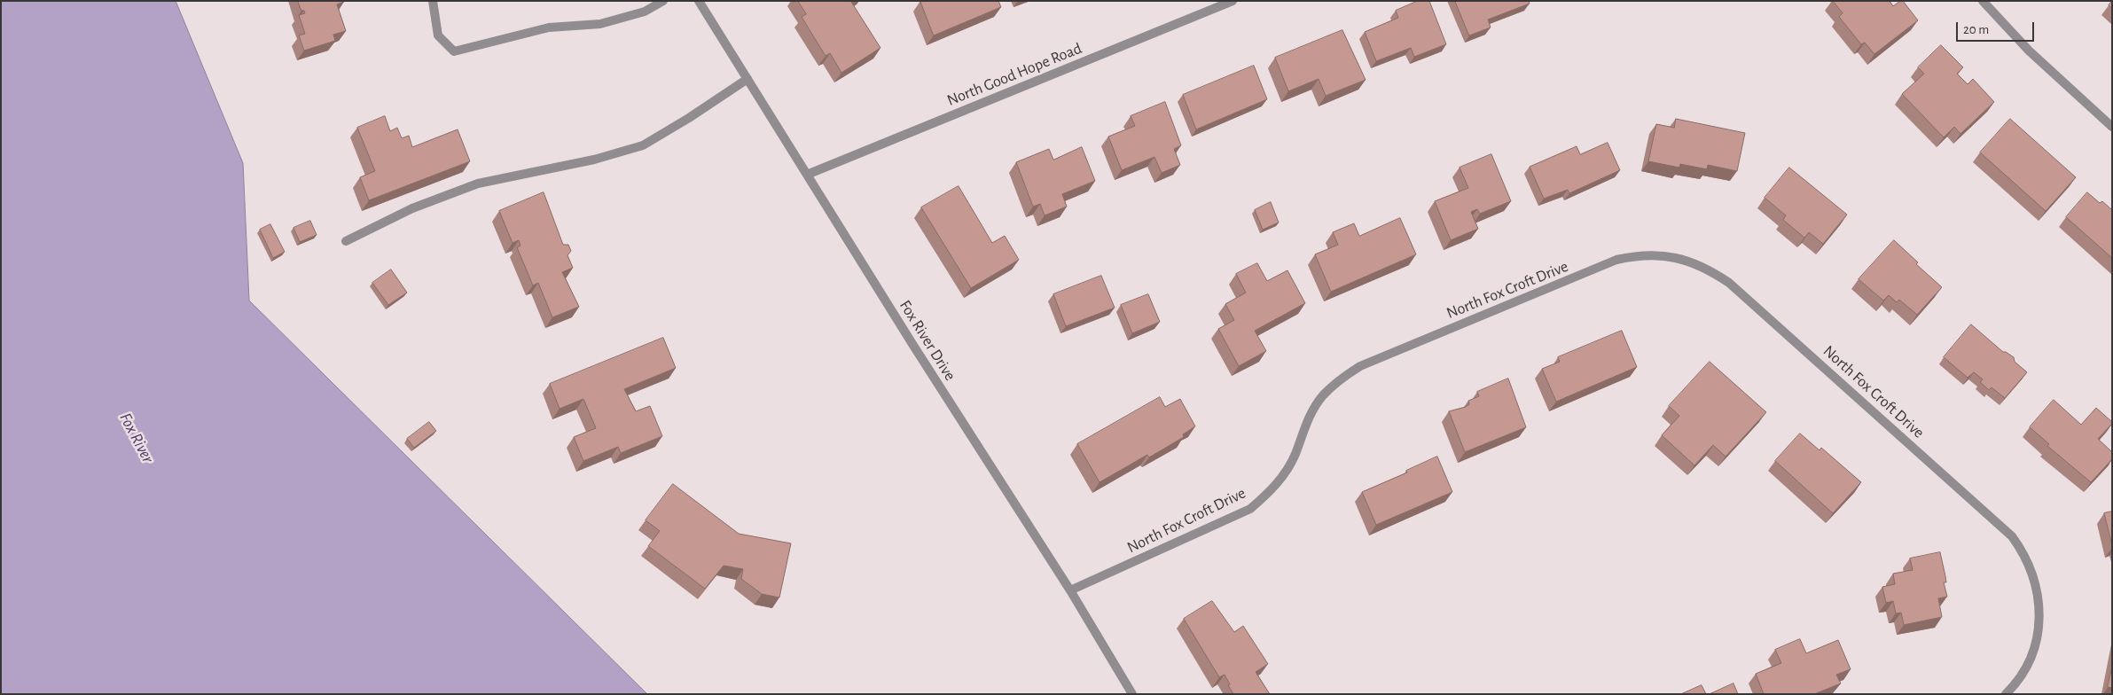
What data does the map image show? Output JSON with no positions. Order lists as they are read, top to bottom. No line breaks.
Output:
{"streets":{"street":["North Good Hope Road","North Fox Croft Drive","Fox River Drive"]},"crossings":[["North Good Hope Road","Fox River Drive"],["North Fox Croft Drive","Fox River Drive"]],"water":["Fox River"],"scale_bar":"20 m"}
